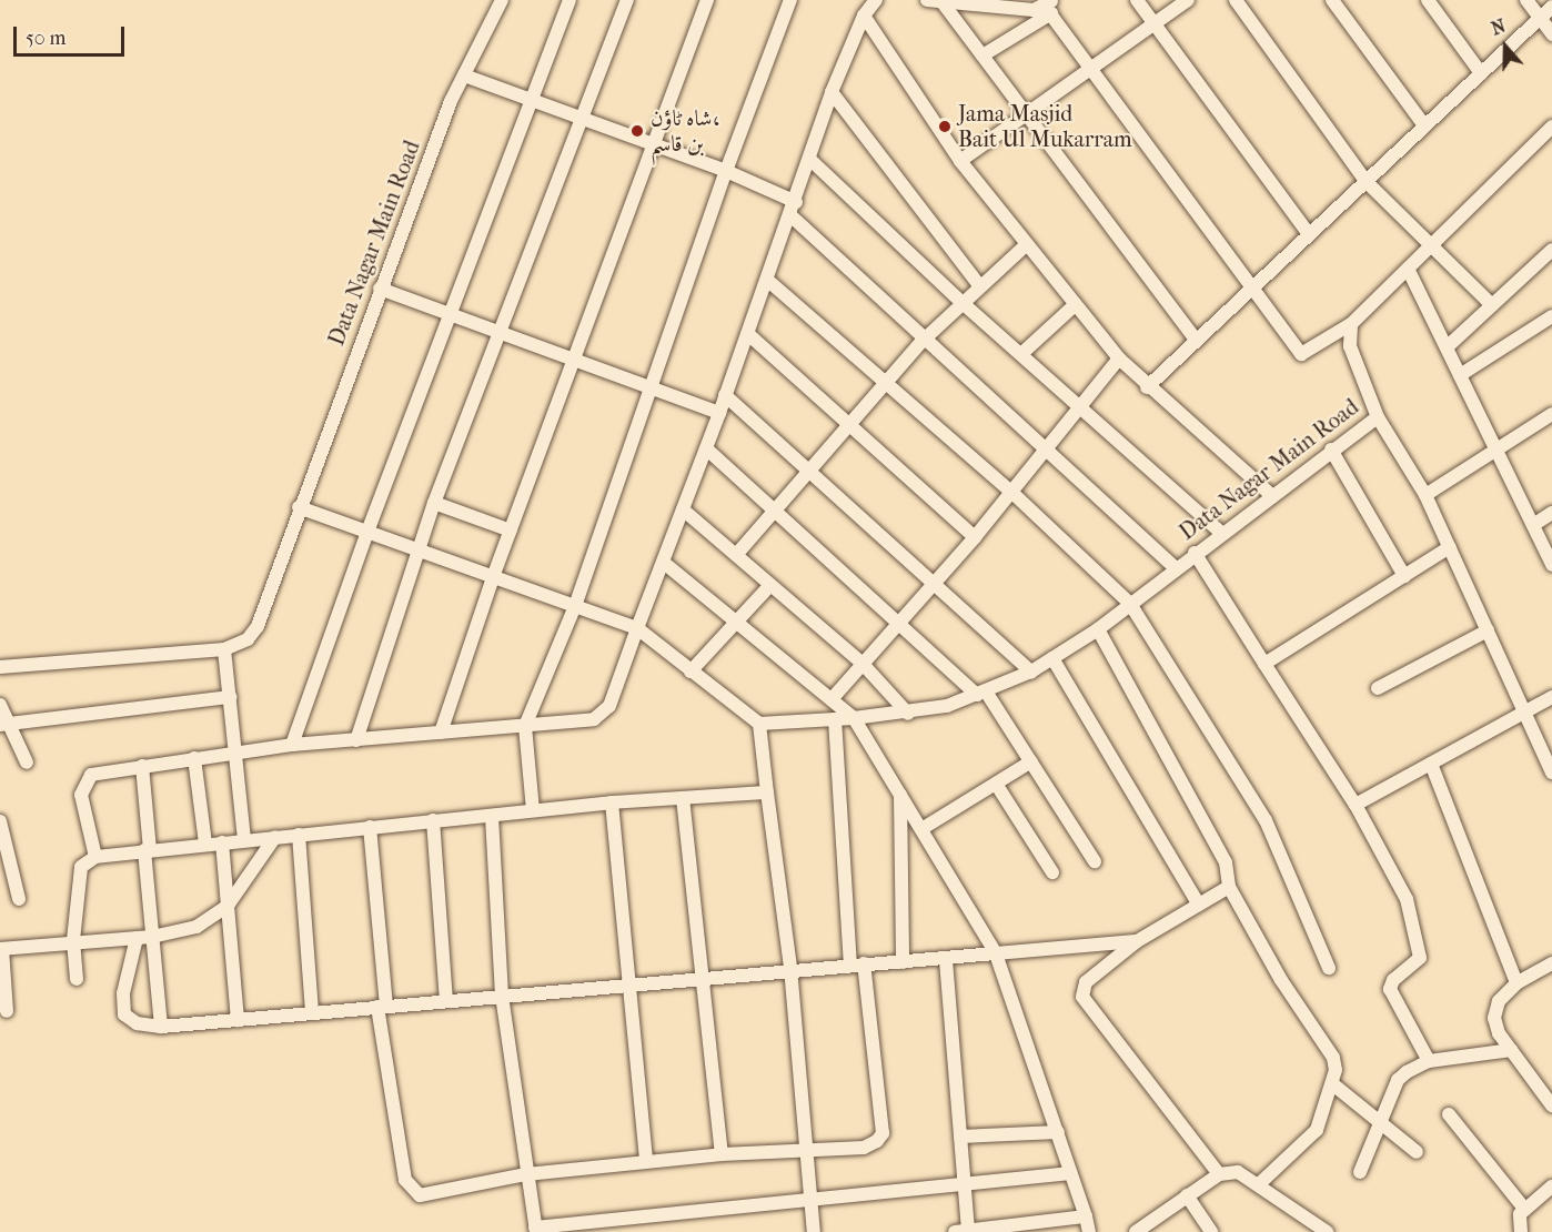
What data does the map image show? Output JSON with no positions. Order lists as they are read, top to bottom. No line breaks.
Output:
{"streets":{"street":["Data Nagar Main Road"]},"places":["Jama Masjid Bait Ul Mukarram","شاہ ٹاؤن، بن قاسم"],"scale_bar":"50 m","north":"top"}
